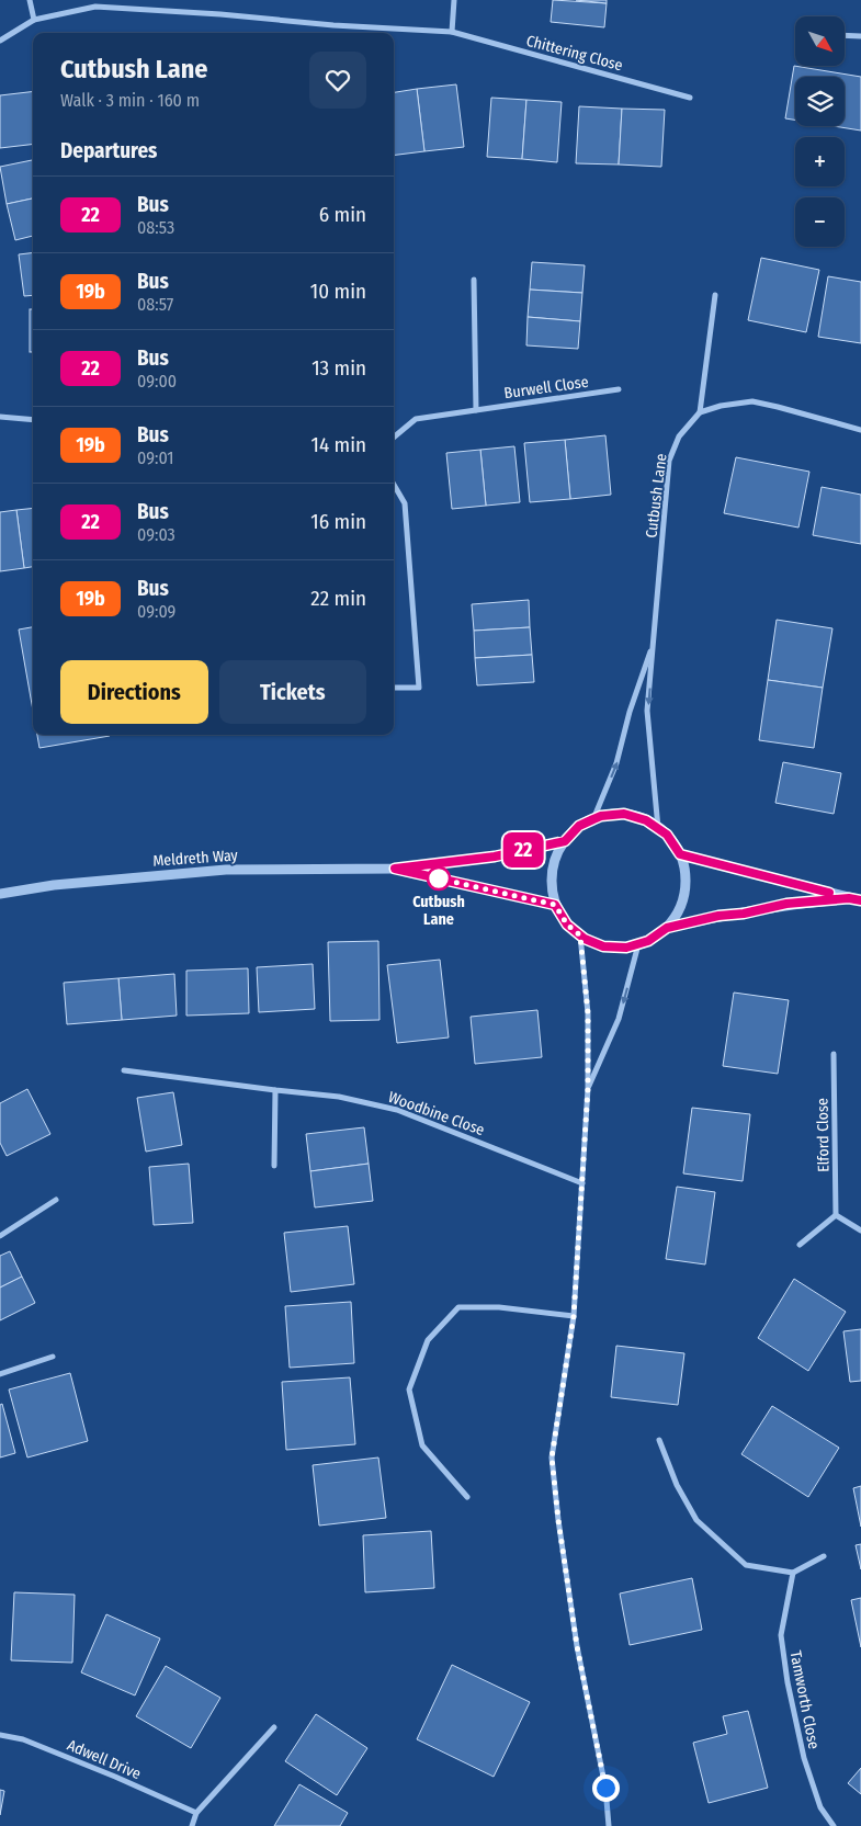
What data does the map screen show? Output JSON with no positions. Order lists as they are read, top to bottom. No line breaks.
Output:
{"streets":{"street":["Chittering Close","Burwell Close","Cutbush Lane","Meldreth Way","Woodbine Close","Elford Close","Tamworth Close","Adwell Drive"]},"crossings":[["Cutbush Lane","Meldreth Way"]],"places":["Cutbush Lane"],"lines":["bus line 22"],"north":"bottom right","page":{"on_map":"22","map_buttons":["+","−"],"heading":[["Cutbush Lane","Walk · 3 min · 160 m"],"Departures"],"list":[{"mark":"22","name":"Bus","note":"08:53","value":"6 min"},{"mark":"19b","name":"Bus","note":"08:57","value":"10 min"},{"mark":"22","name":"Bus","note":"09:00","value":"13 min"},{"mark":"19b","name":"Bus","note":"09:01","value":"14 min"},{"mark":"22","name":"Bus","note":"09:03","value":"16 min"},{"mark":"19b","name":"Bus","note":"09:09","value":"22 min"}],"buttons":["Directions","Tickets"]}}
